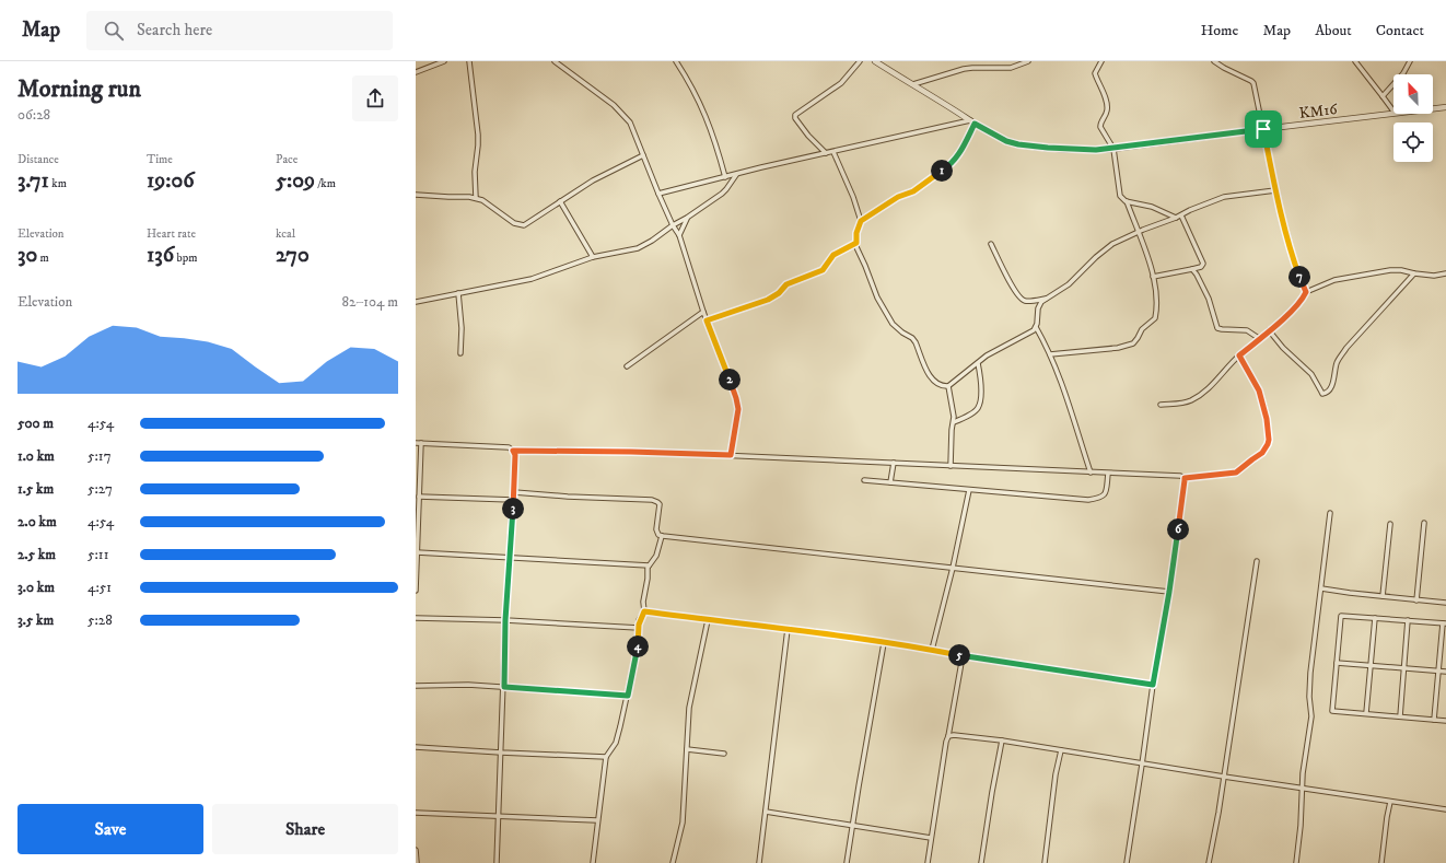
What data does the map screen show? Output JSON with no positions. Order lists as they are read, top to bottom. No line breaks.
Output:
{"streets":{"street":["KM16"]},"north":"top left","page":{"header":"Map","search":"Search here","nav":["Home","Map","About","Contact"],"heading":["Morning run","06:28"],"stats":[["Distance","3.71 km"],["Time","19:06"],["Pace","5:09 /km"],["Elevation","30 m"],["Heart rate","136 bpm"],["kcal","270"]],"pins":["1","7","2","3","6","4","5"],"chart":["Elevation","82–104 m"],"list":[{"name":"500 m","note":"4:54"},{"name":"1.0 km","note":"5:17"},{"name":"1.5 km","note":"5:27"},{"name":"2.0 km","note":"4:54"},{"name":"2.5 km","note":"5:11"},{"name":"3.0 km","note":"4:51"},{"name":"3.5 km","note":"5:28"}],"buttons":["Save","Share"]}}
